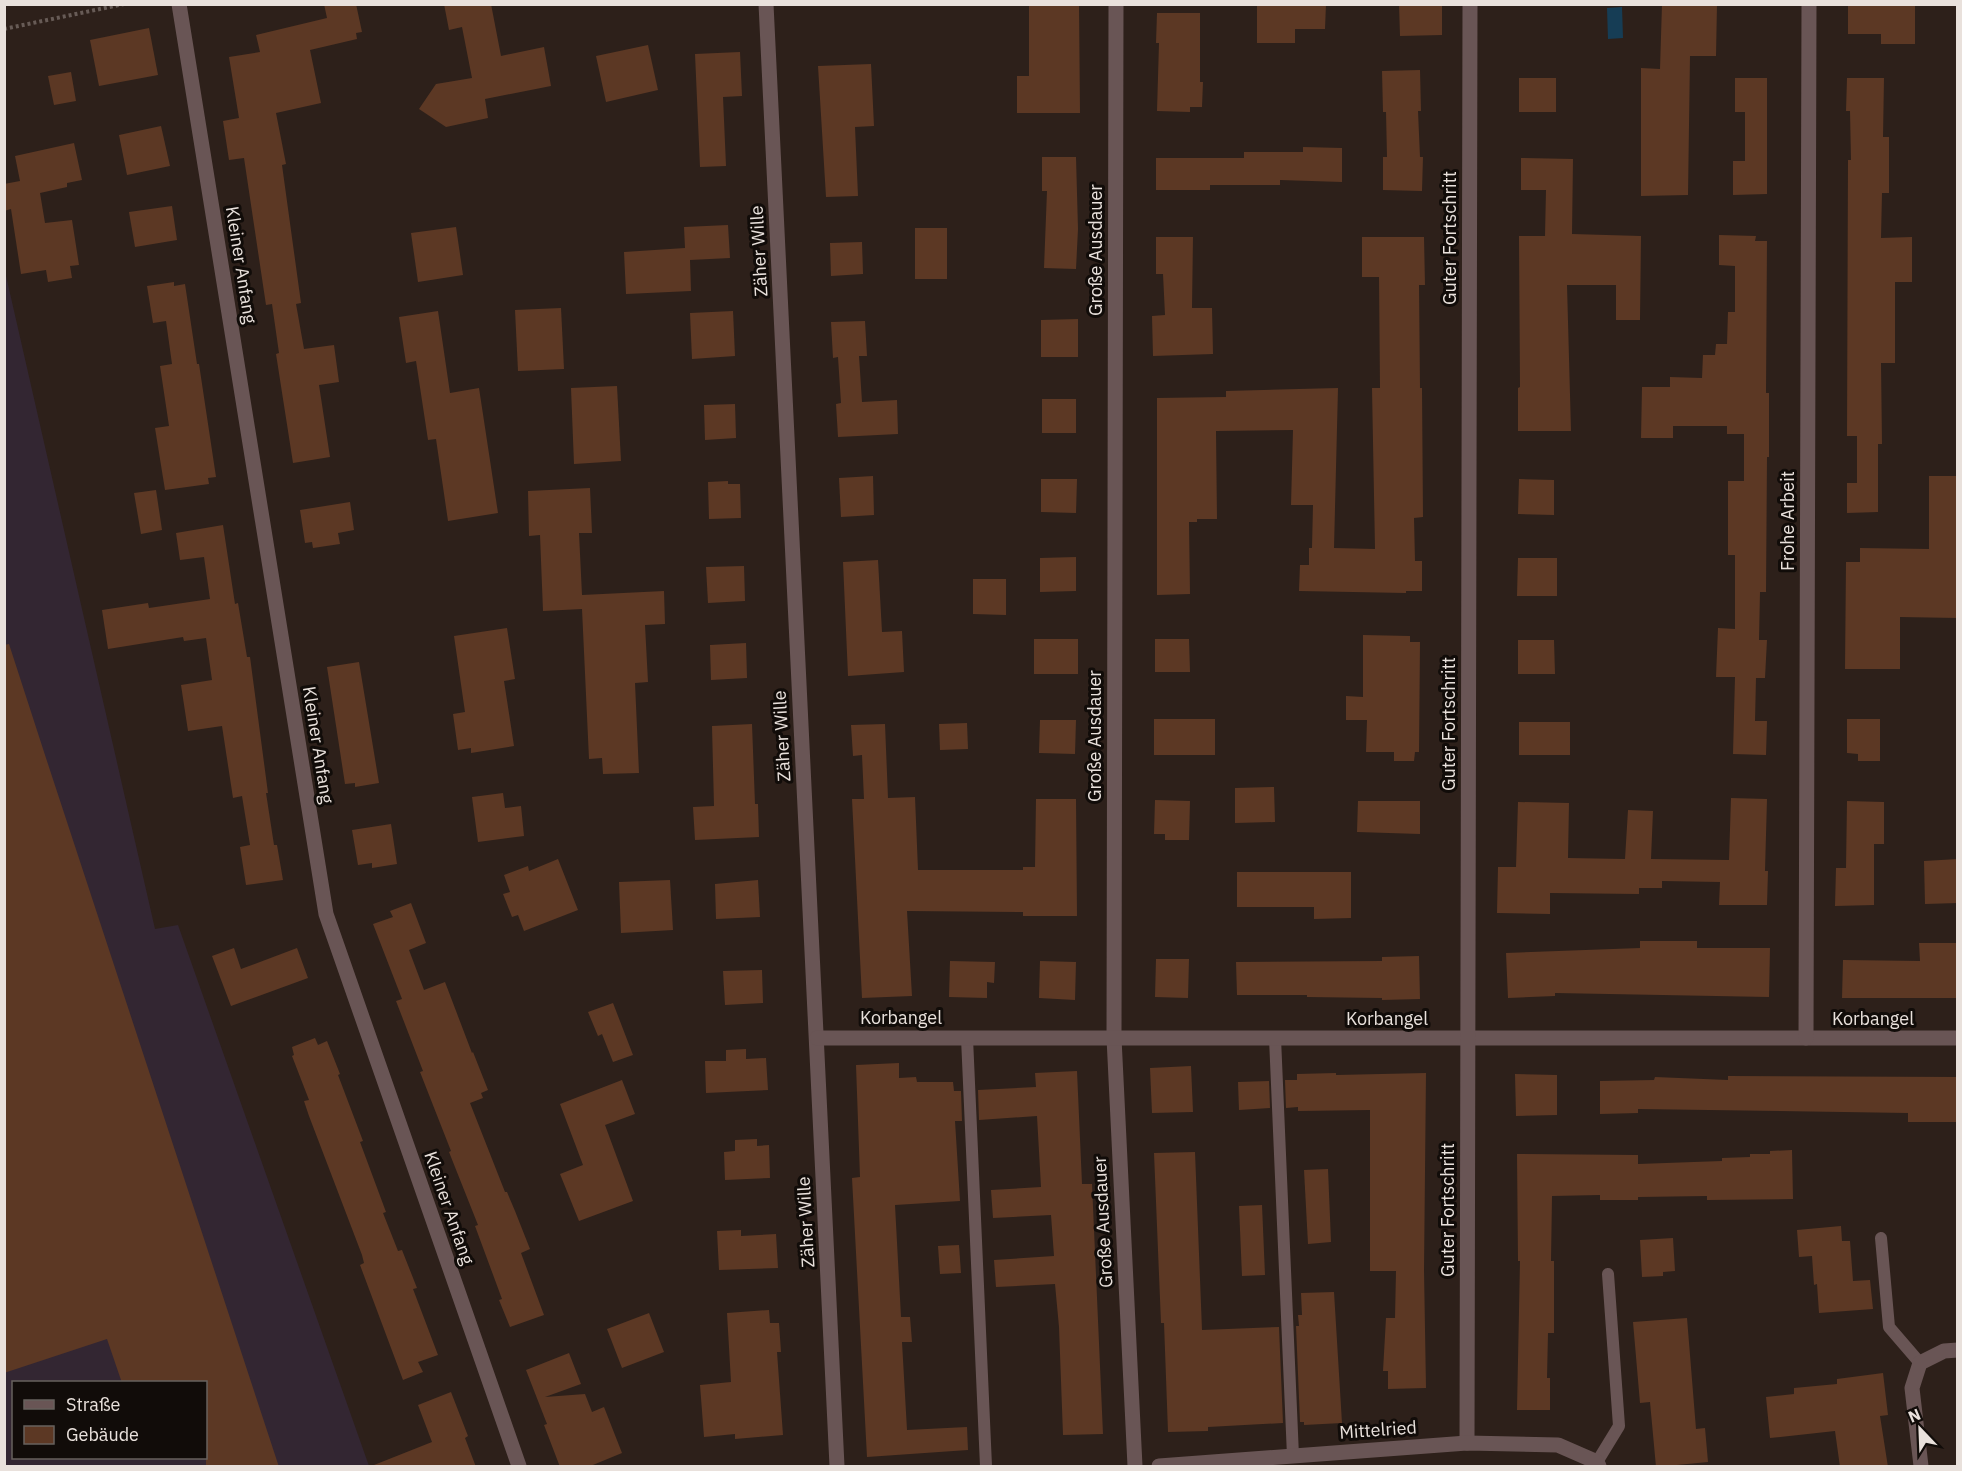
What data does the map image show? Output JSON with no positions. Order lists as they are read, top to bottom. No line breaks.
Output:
{"streets":{"street":["Guter Fortschritt","Große Ausdauer","Zäher Wille","Kleiner Anfang","Frohe Arbeit","Korbangel","Mittelried"]},"crossings":[["Guter Fortschritt","Korbangel"],["Guter Fortschritt","Mittelried"],["Große Ausdauer","Korbangel"],["Zäher Wille","Korbangel"],["Frohe Arbeit","Korbangel"]],"legend":["Straße","Gebäude"],"north":"top left"}
